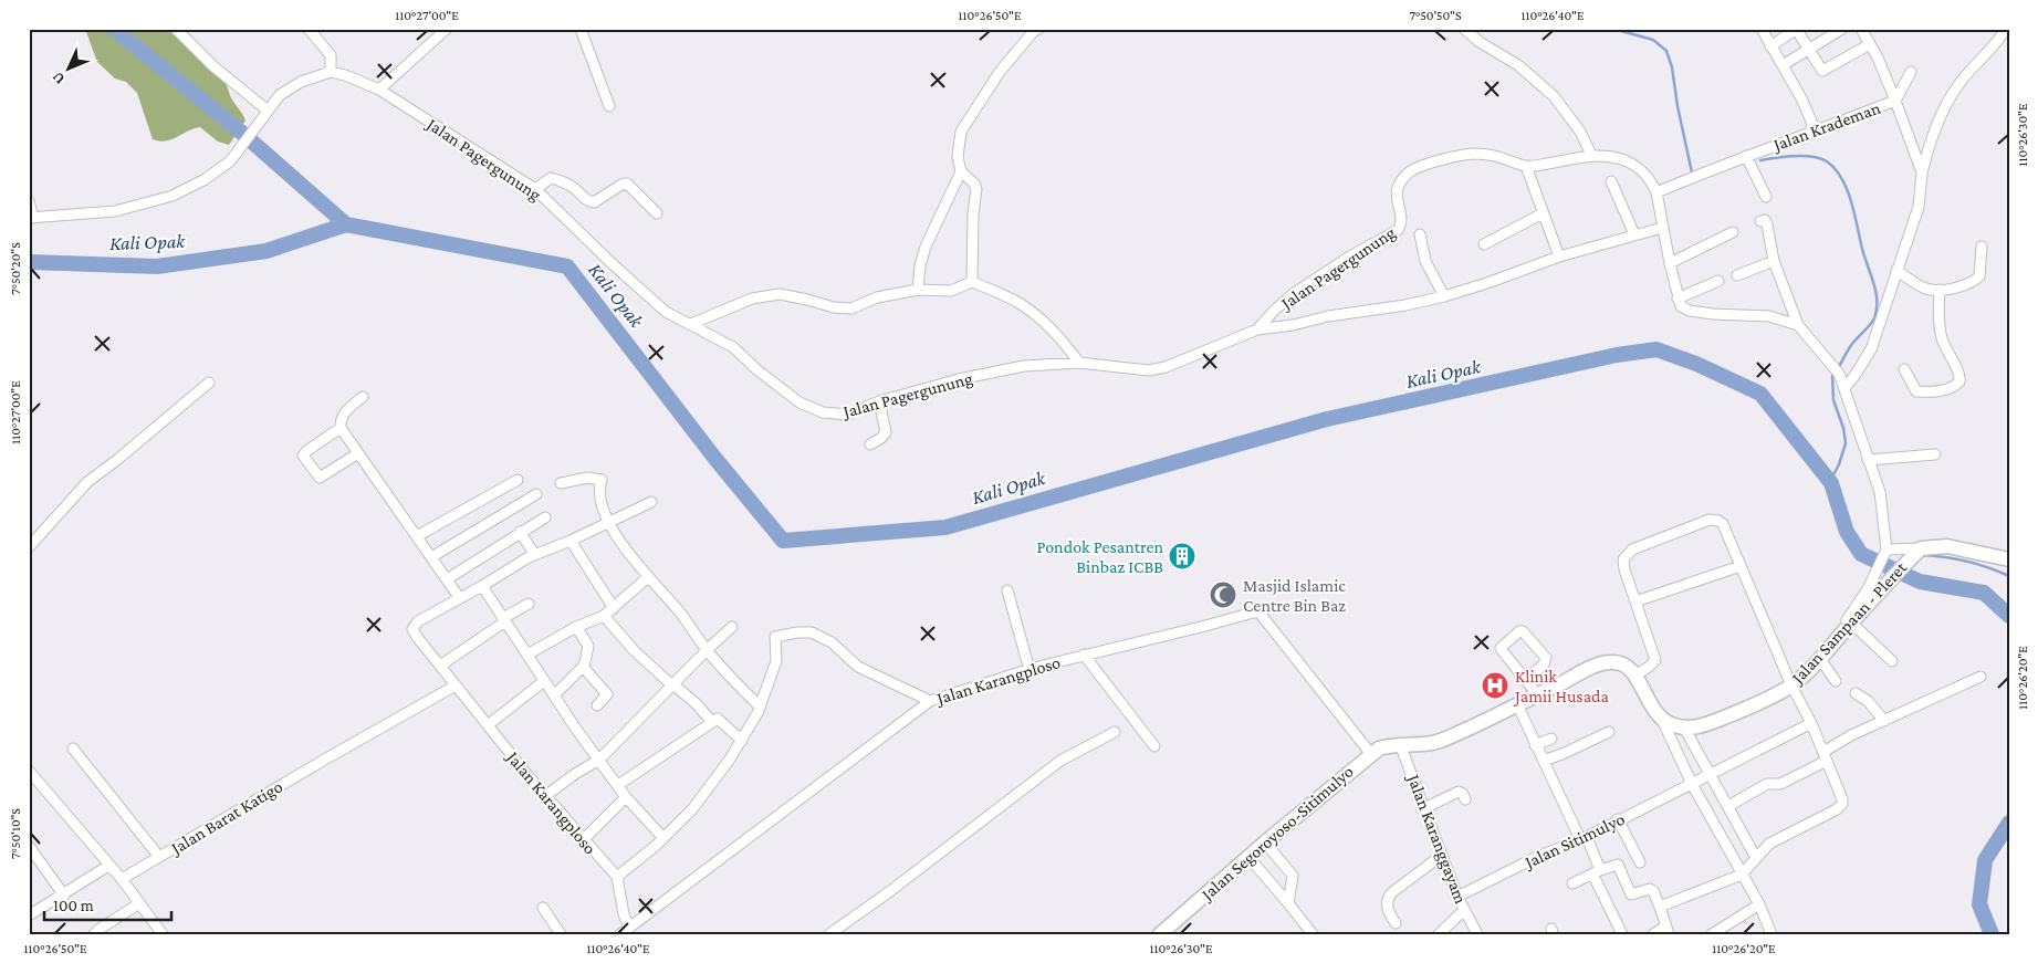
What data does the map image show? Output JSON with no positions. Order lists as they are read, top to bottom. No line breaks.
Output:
{"streets":{"main road":["Jalan Sampaan - Pleret","Jalan Segoroyoso-Sitimulyo"],"street":["Jalan Krademan","Jalan Pagergunung","Jalan Karangploso","Jalan Barat Katigo","Jalan Karanggayam","Jalan Sitimulyo"]},"crossings":[["Jalan Krademan","Jalan Pagergunung"],["Jalan Karangploso","Jalan Barat Katigo"],["Jalan Karangploso","Jalan Segoroyoso-Sitimulyo"],["Jalan Karanggayam","Jalan Sitimulyo"]],"water":["Kali Opak"],"places":{"building":["Pondok Pesantren Binbaz ICBB"],"mosque":["Masjid Islamic Centre Bin Baz"],"hospital":["Klinik Jamii Husada"]},"scale_bar":"100 m","north":"bottom left","coordinates":["110°27'00\"E","110°26'50\"E","7°50'50\"S","110°26'40\"E","110°26'30\"E","7°50'20\"S","110°26'20\"E","7°50'10\"S"]}
